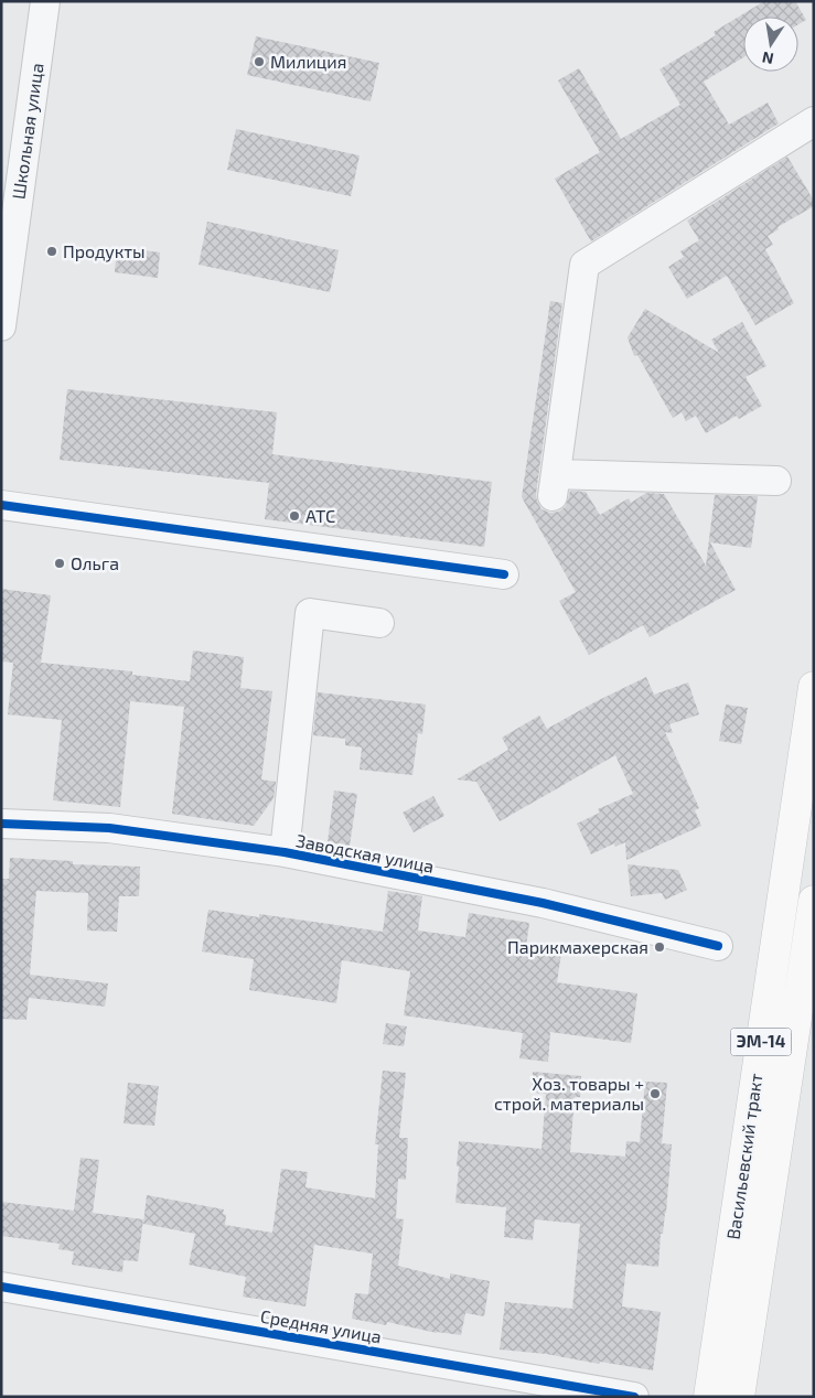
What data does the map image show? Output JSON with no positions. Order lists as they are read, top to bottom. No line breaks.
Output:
{"streets":{"main road":["ЭМ-14","Васильевский тракт"],"street":["Школьная улица","Заводская улица","Средняя улица"]},"places":["Милиция","Продукты","АТС","Ольга","Парикмахерская","Хоз. товары + строй. материалы"],"north":"bottom"}
